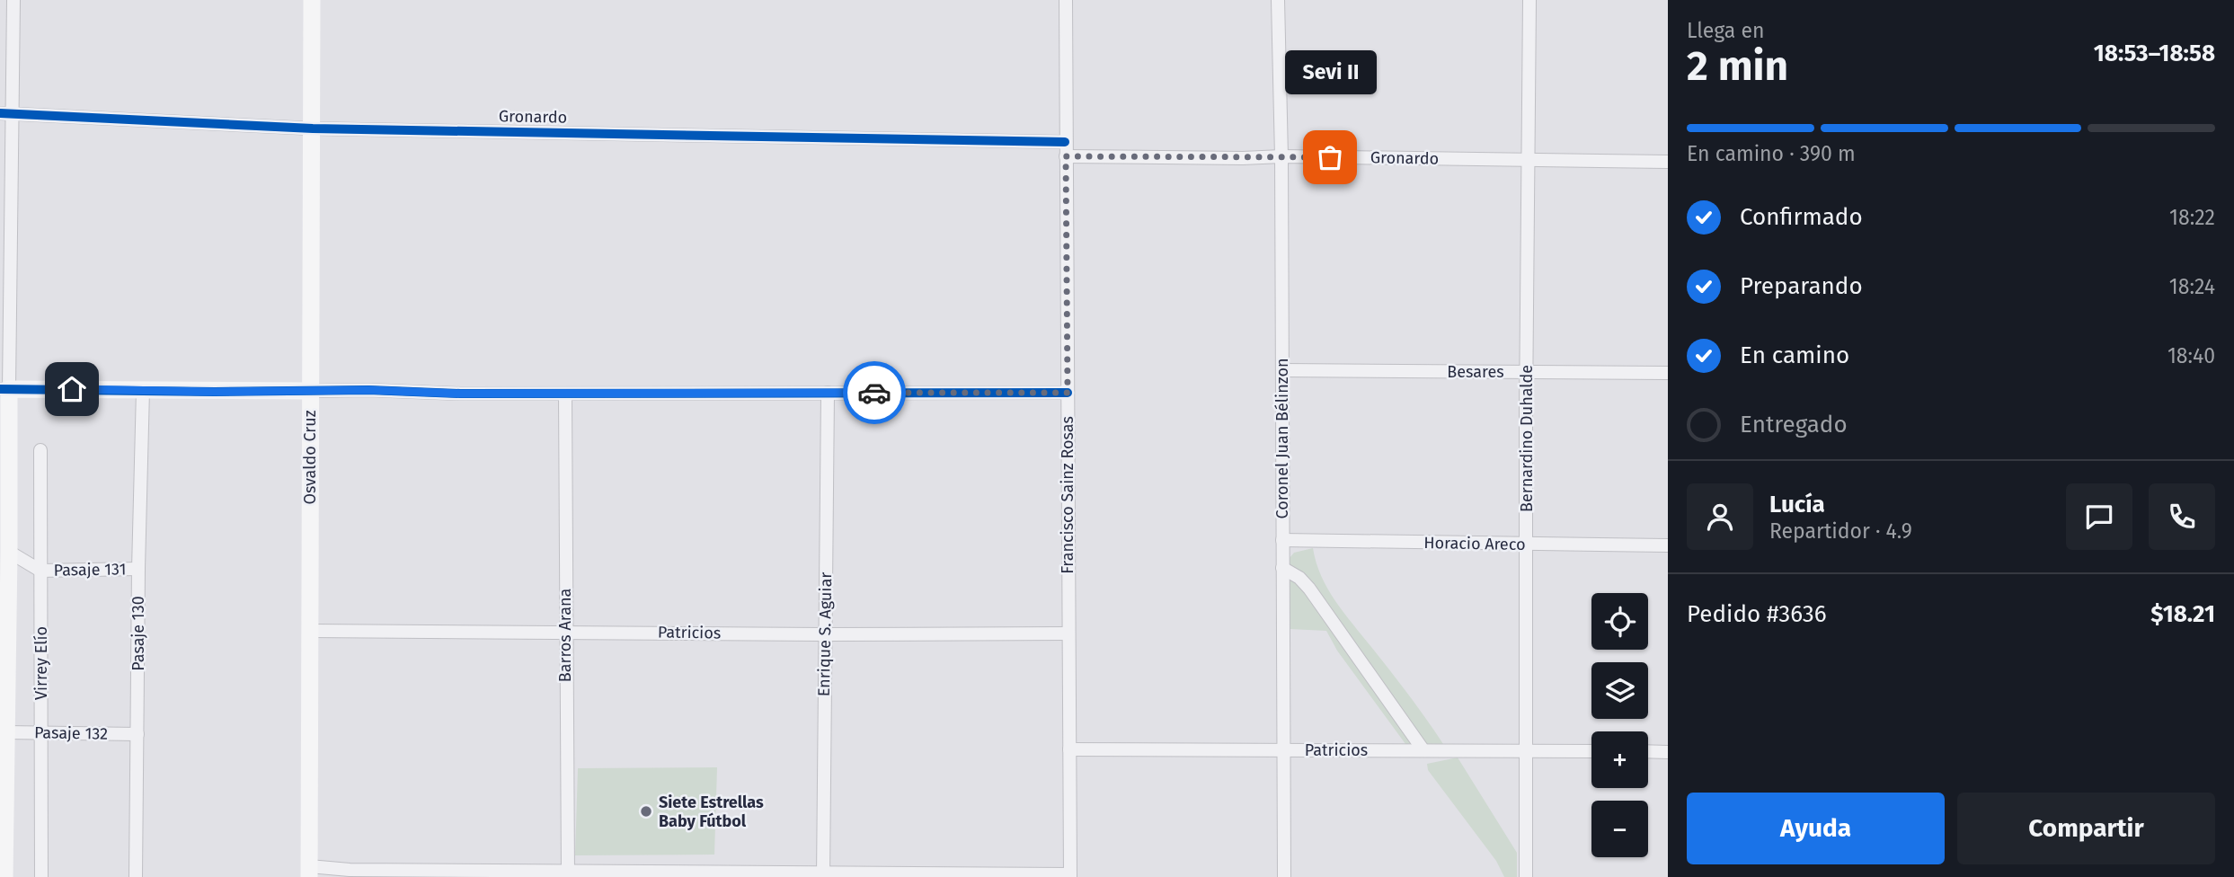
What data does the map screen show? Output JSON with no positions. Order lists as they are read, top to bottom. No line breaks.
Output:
{"streets":{"street":["Gronardo","Besares","Coronel Juan Bélinzon","Bernardino Duhalde","Osvaldo Cruz","Francisco Sainz Rosas","Horacio Areco","Pasaje 131","Patricios","Pasaje 130","Enrique S. Aguiar","Barros Arana","Virrey Elío","Pasaje 132"]},"crossings":[["Gronardo","Coronel Juan Bélinzon"],["Gronardo","Bernardino Duhalde"],["Gronardo","Osvaldo Cruz"],["Gronardo","Francisco Sainz Rosas"],["Besares","Coronel Juan Bélinzon"],["Besares","Bernardino Duhalde"],["Coronel Juan Bélinzon","Horacio Areco"],["Coronel Juan Bélinzon","Patricios"],["Bernardino Duhalde","Horacio Areco"],["Bernardino Duhalde","Patricios"],["Osvaldo Cruz","Patricios"],["Francisco Sainz Rosas","Patricios"],["Pasaje 131","Pasaje 130"],["Pasaje 131","Virrey Elío"],["Patricios","Enrique S. Aguiar"],["Patricios","Barros Arana"],["Pasaje 130","Pasaje 132"],["Virrey Elío","Pasaje 132"]],"places":["Sevi II","Siete Estrellas Baby Fútbol"],"page":{"heading":["2 min","Llega en","18:53–18:58"],"panel":["Lucía","Repartidor · 4.9","Pedido #3636","$18.21"],"bubble":"Sevi II","bar":"En camino · 390 m","list":[["Confirmado","18:22"],["Preparando","18:24"],["En camino","18:40"],"Entregado"],"map_buttons":["+","−"],"buttons":["Ayuda","Compartir"]}}
